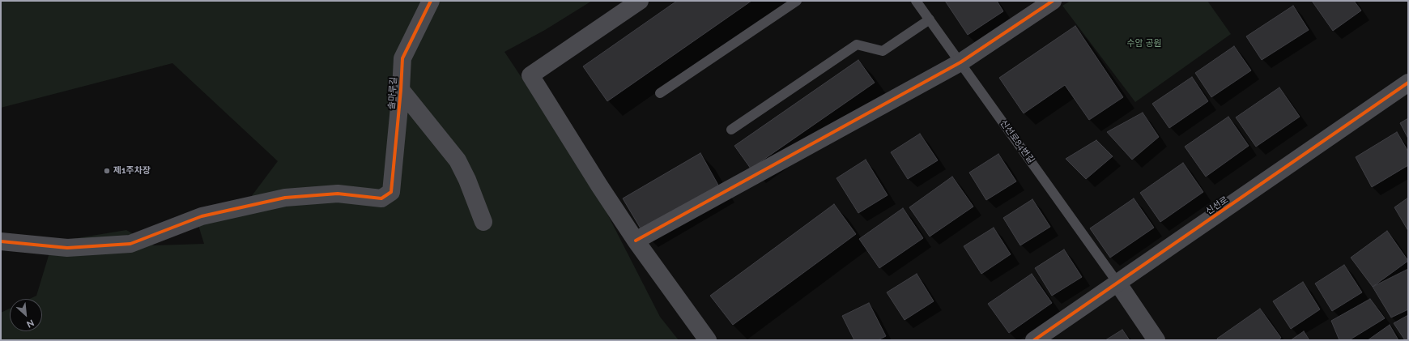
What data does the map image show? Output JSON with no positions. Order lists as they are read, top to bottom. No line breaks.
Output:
{"streets":{"street":["솔마루길","신선로"],"lane":["신선로84번길"]},"crossings":[["신선로84번길","신선로"]],"parks":["수암 공원"],"places":["제1주차장"],"north":"bottom right"}
